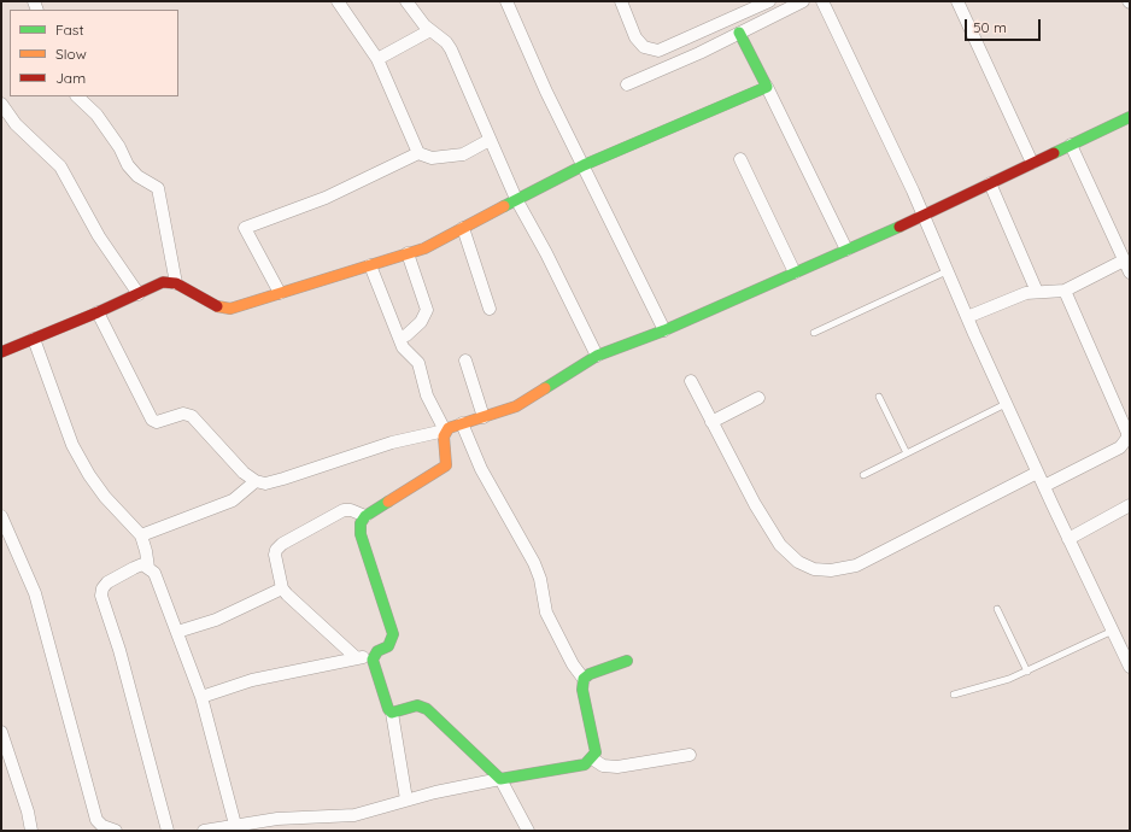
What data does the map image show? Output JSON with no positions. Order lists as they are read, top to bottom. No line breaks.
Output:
{"legend":["Fast","Slow","Jam"],"scale_bar":"50 m"}
